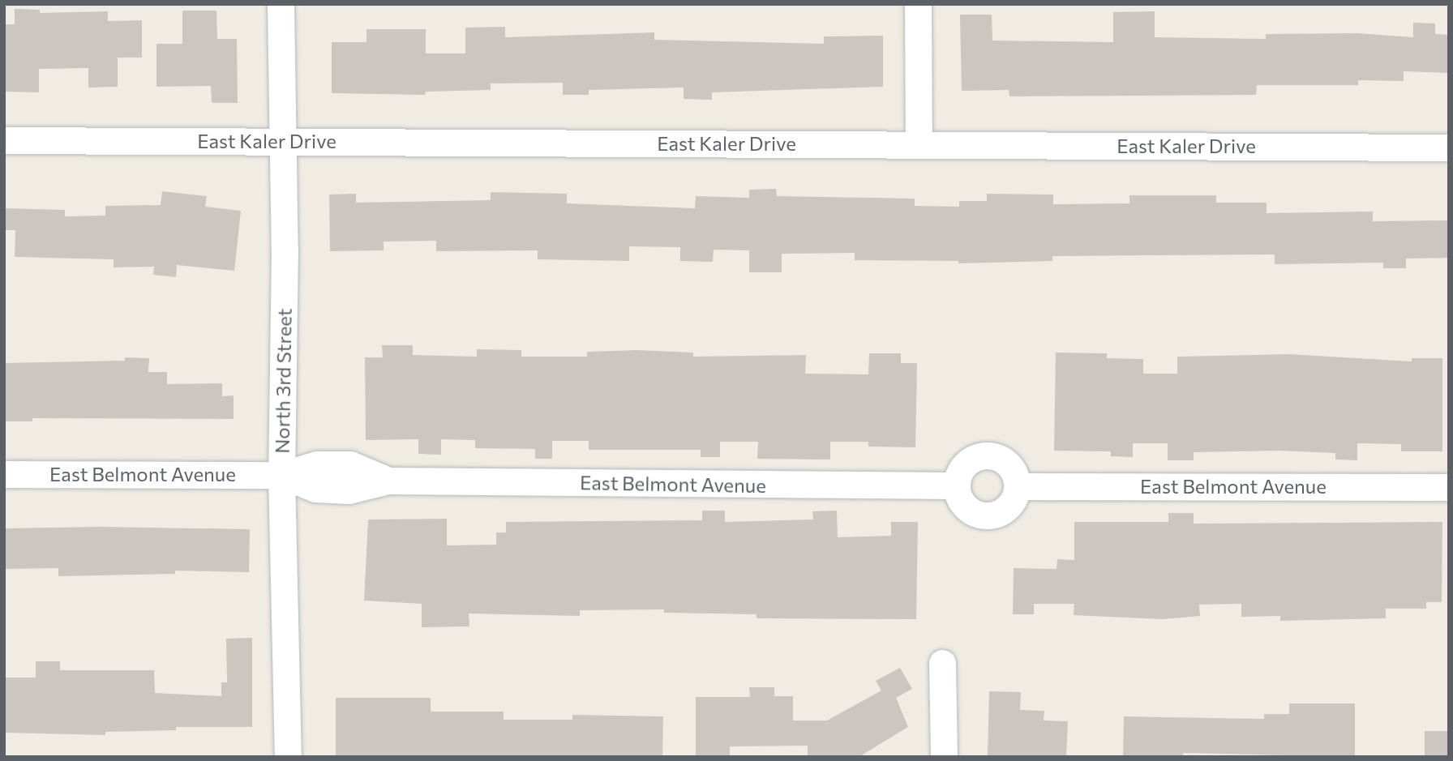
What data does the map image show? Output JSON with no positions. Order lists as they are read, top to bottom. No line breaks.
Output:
{"streets":{"street":["East Kaler Drive","North 3rd Street","East Belmont Avenue"]},"crossings":[["East Kaler Drive","North 3rd Street"],["North 3rd Street","East Belmont Avenue"]]}
